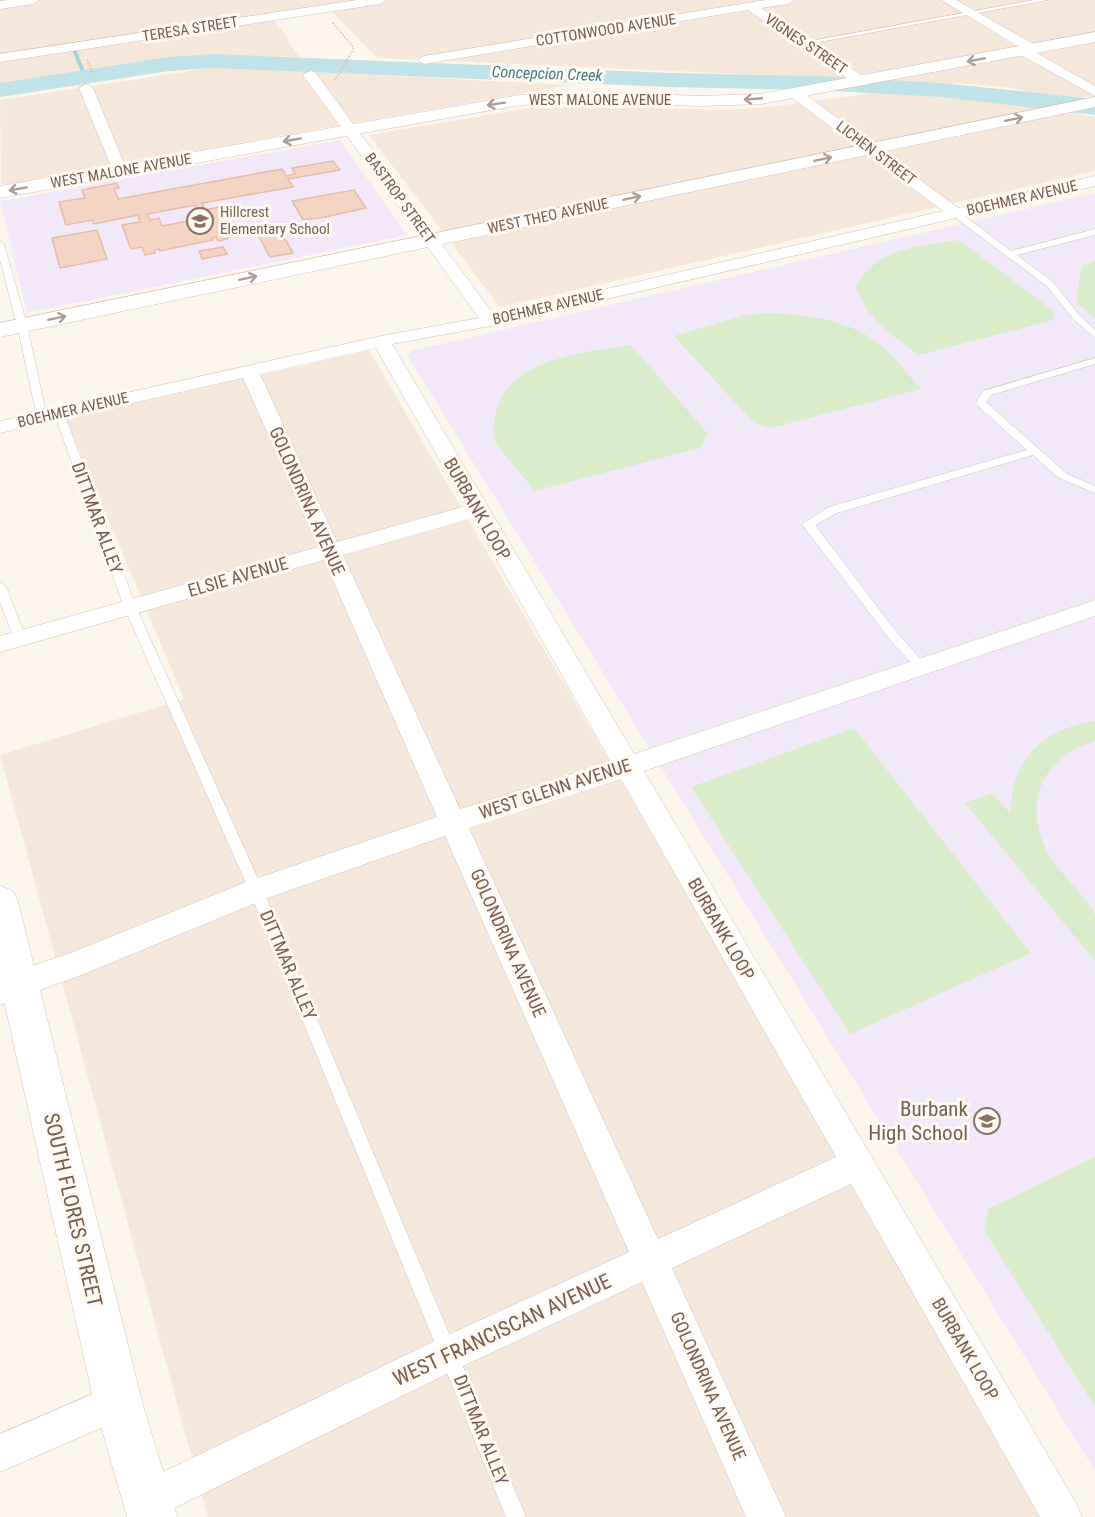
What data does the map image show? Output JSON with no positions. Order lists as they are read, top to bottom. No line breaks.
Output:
{"streets":{"street":["TERESA STREET","COTTONWOOD AVENUE","VIGNES STREET","WEST MALONE AVENUE","LICHEN STREET","BASTROP STREET","BOEHMER AVENUE","WEST THEO AVENUE","GOLONDRINA AVENUE","BURBANK LOOP","ELSIE AVENUE","WEST GLENN AVENUE","SOUTH FLORES STREET","WEST FRANCISCAN AVENUE"],"lane":["DITTMAR ALLEY"]},"crossings":[["COTTONWOOD AVENUE","VIGNES STREET"],["VIGNES STREET","WEST MALONE AVENUE"],["WEST MALONE AVENUE","LICHEN STREET"],["WEST MALONE AVENUE","BASTROP STREET"],["LICHEN STREET","BOEHMER AVENUE"],["LICHEN STREET","WEST THEO AVENUE"],["BASTROP STREET","BOEHMER AVENUE"],["BASTROP STREET","WEST THEO AVENUE"],["BOEHMER AVENUE","GOLONDRINA AVENUE"],["BOEHMER AVENUE","BURBANK LOOP"],["BOEHMER AVENUE","DITTMAR ALLEY"],["WEST THEO AVENUE","DITTMAR ALLEY"],["GOLONDRINA AVENUE","ELSIE AVENUE"],["GOLONDRINA AVENUE","WEST GLENN AVENUE"],["GOLONDRINA AVENUE","WEST FRANCISCAN AVENUE"],["BURBANK LOOP","ELSIE AVENUE"],["BURBANK LOOP","WEST GLENN AVENUE"],["BURBANK LOOP","WEST FRANCISCAN AVENUE"],["DITTMAR ALLEY","ELSIE AVENUE"],["DITTMAR ALLEY","WEST GLENN AVENUE"],["DITTMAR ALLEY","WEST FRANCISCAN AVENUE"],["WEST GLENN AVENUE","SOUTH FLORES STREET"],["SOUTH FLORES STREET","WEST FRANCISCAN AVENUE"]],"one_way":["WEST MALONE AVENUE","WEST THEO AVENUE"],"water":["Concepcion Creek"],"places":{"school or university":["Hillcrest Elementary School","Burbank High School"]}}
